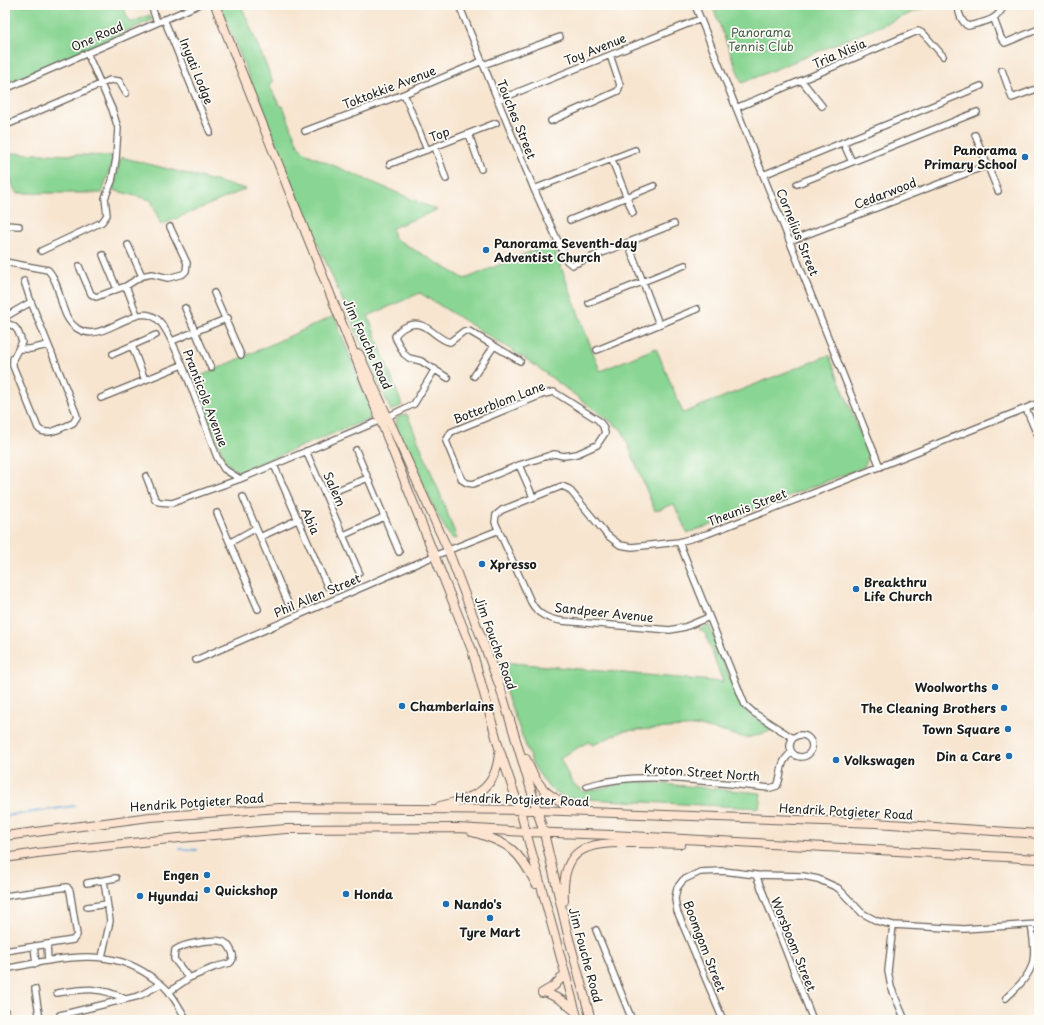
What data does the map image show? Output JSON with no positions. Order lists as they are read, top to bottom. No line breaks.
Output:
{"streets":{"main road":["Jim Fouche Road","Hendrik Potgieter Road"],"street":["One Road","Toy Avenue","Tria Nisia","Inyati Lodge","Toktokkie Avenue","Touches Street","Top","Cedarwood","Cornelius Street","Pranticole Avenue","Botterblom Lane","Salem","Theunis Street","Abia","Phil Allen Street","Sandpeer Avenue","Kroton Street North","Worsboom Street","Boomgom Street"]},"crossings":[["One Road","Inyati Lodge"],["Toy Avenue","Touches Street"],["Toy Avenue","Cornelius Street"],["Tria Nisia","Cornelius Street"],["Toktokkie Avenue","Touches Street"],["Cedarwood","Cornelius Street"],["Cornelius Street","Theunis Street"],["Jim Fouche Road","Phil Allen Street"],["Jim Fouche Road","Hendrik Potgieter Road"],["Theunis Street","Sandpeer Avenue"],["Phil Allen Street","Sandpeer Avenue"],["Worsboom Street","Boomgom Street"]],"parks":["Panorama Tennis Club"],"places":["Panorama Primary School","Panorama Seventh-day Adventist Church","Xpresso","Breakthru Life Church","Woolworths","Chamberlains","The Cleaning Brothers","Town Square","Din a Care","Volkswagen","Engen","Quickshop","Honda","Hyundai","Nando's","Tyre Mart"]}
